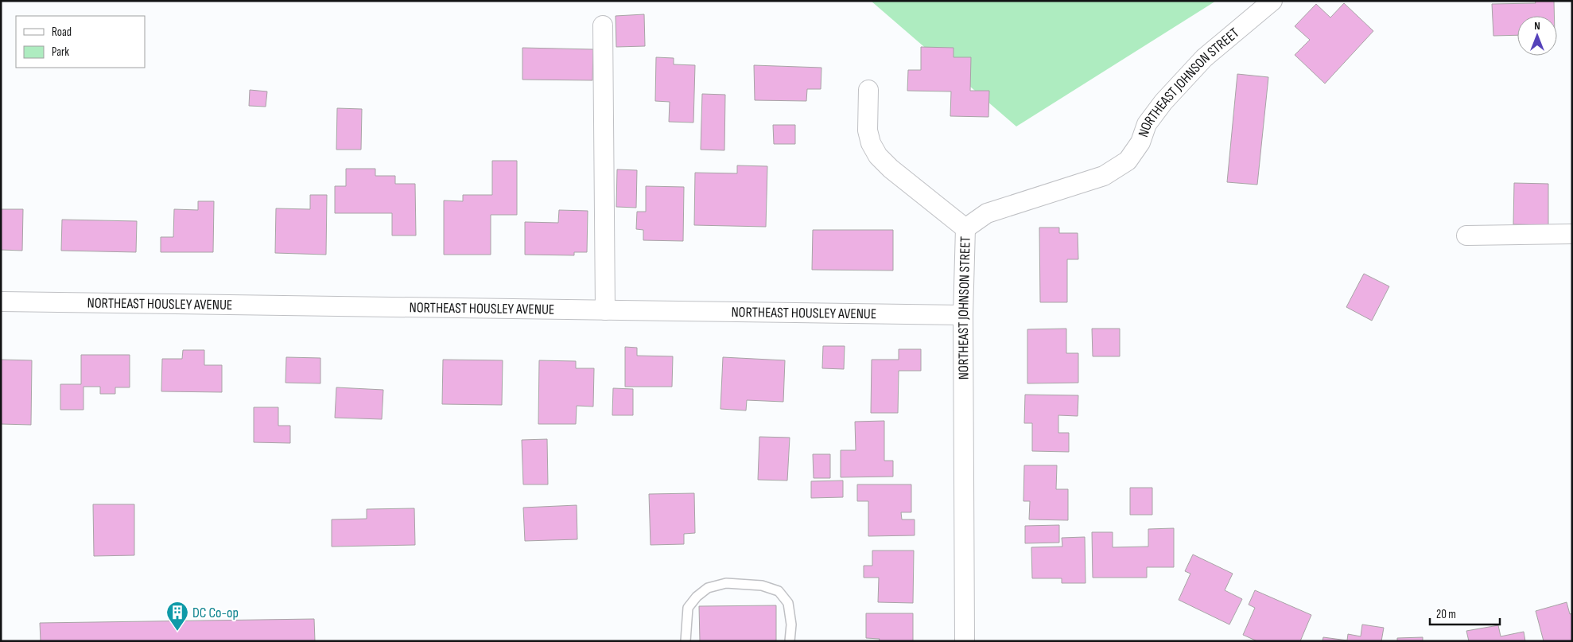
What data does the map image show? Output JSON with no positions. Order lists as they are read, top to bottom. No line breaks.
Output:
{"streets":{"street":["NORTHEAST JOHNSON STREET","NORTHEAST HOUSLEY AVENUE"]},"crossings":[["NORTHEAST JOHNSON STREET","NORTHEAST HOUSLEY AVENUE"]],"places":{"building":["DC Co-op"]},"legend":["Road","Park"],"scale_bar":"20 m","north":"top"}
